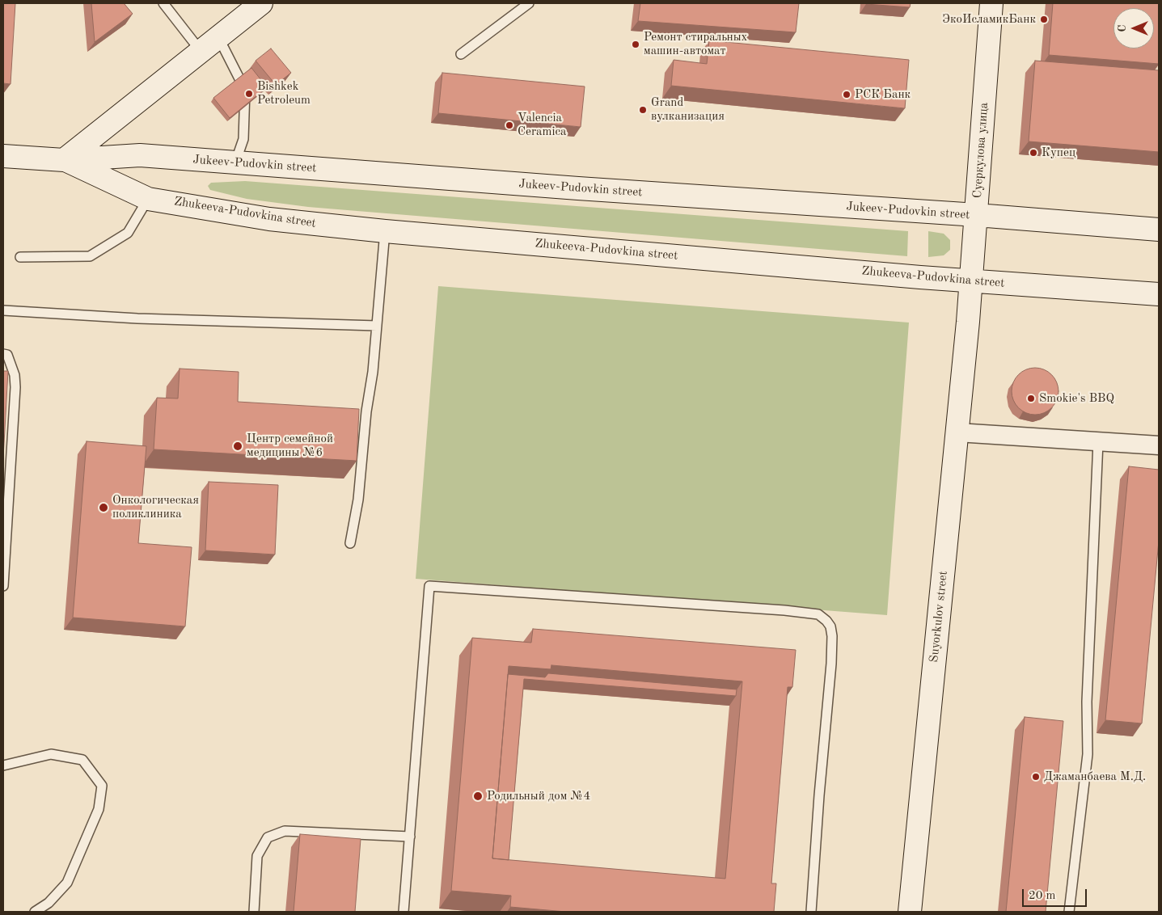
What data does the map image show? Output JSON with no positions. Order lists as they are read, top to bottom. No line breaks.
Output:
{"streets":{"main road":["Суеркулова улица","Jukeev-Pudovkin street","Zhukeeva-Pudovkina street","Suyorkulov street"]},"crossings":[["Суеркулова улица","Jukeev-Pudovkin street"],["Суеркулова улица","Zhukeeva-Pudovkina street"],["Суеркулова улица","Suyorkulov street"],["Jukeev-Pudovkin street","Zhukeeva-Pudovkina street"],["Zhukeeva-Pudovkina street","Suyorkulov street"]],"places":["ЭкоИсламикБанк","Ремонт стиральных машин-автомат","Bishkek Petroleum","РСК Банк","Grand вулканизация","Valencia Ceramica","Купец","Smokie's BBQ","Центр семейной медицины №6","Онкологическая поликлиника","Джаманбаева М.Д.","Родильный дом №4"],"scale_bar":"20 m","north":"left"}
